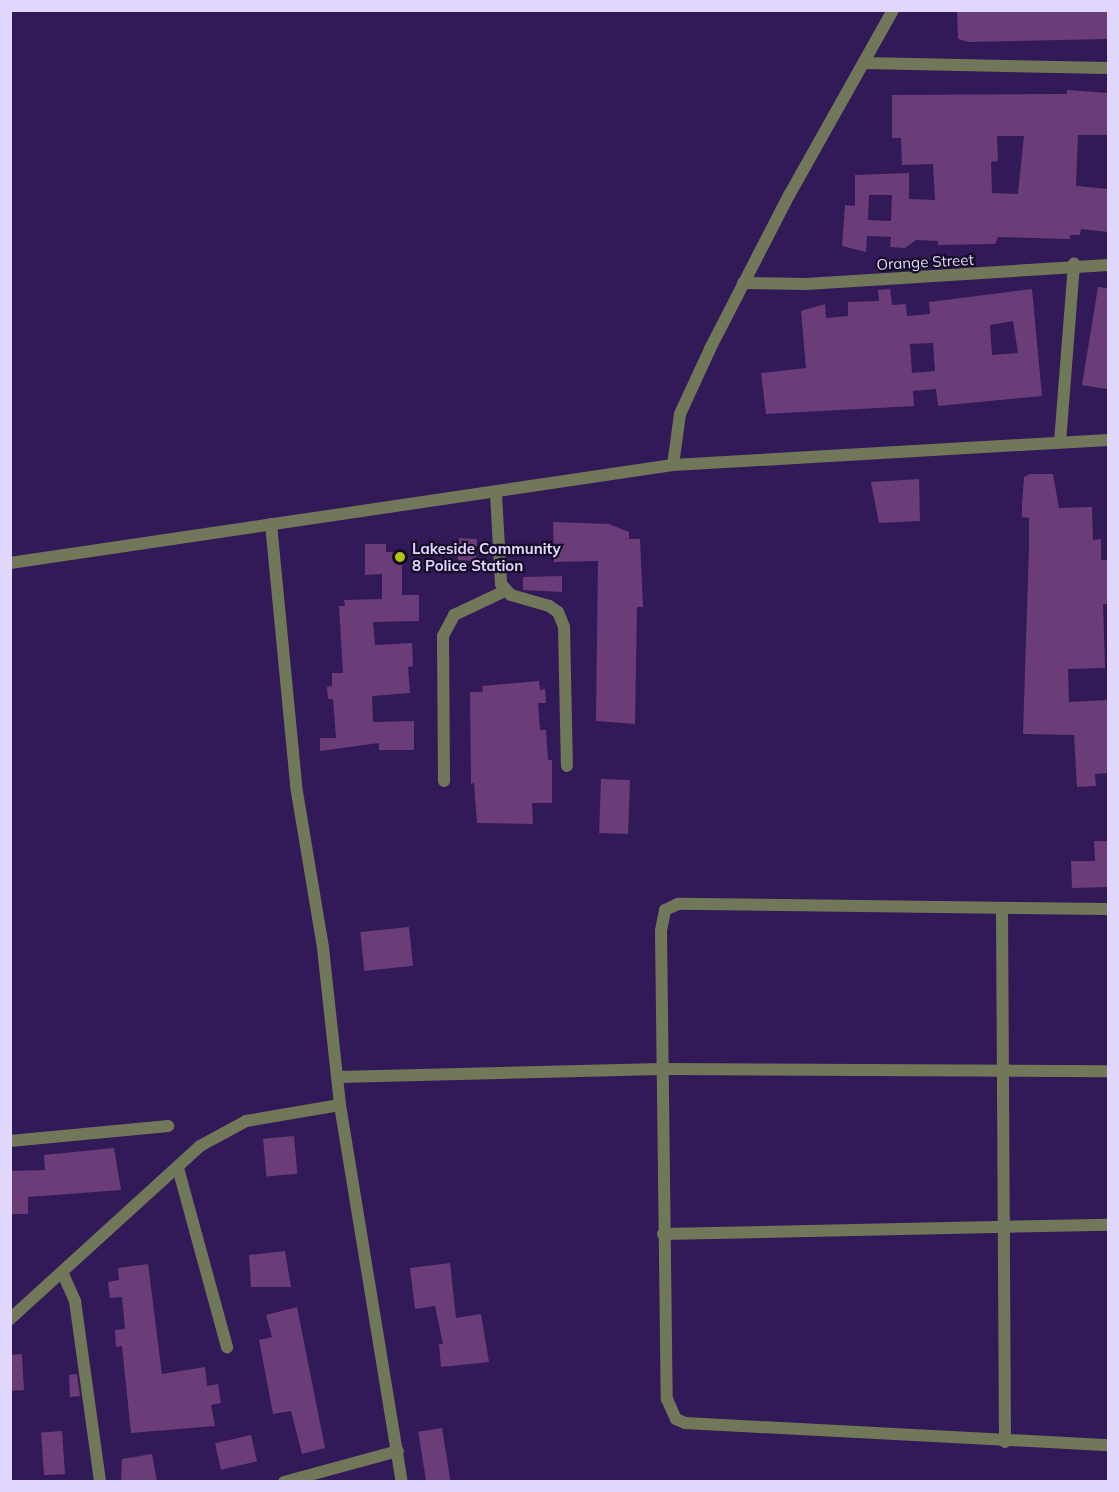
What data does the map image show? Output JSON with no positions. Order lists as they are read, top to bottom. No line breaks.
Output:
{"streets":{"street":["Orange Street"]},"places":["Lakeside Community 8 Police Station"]}
